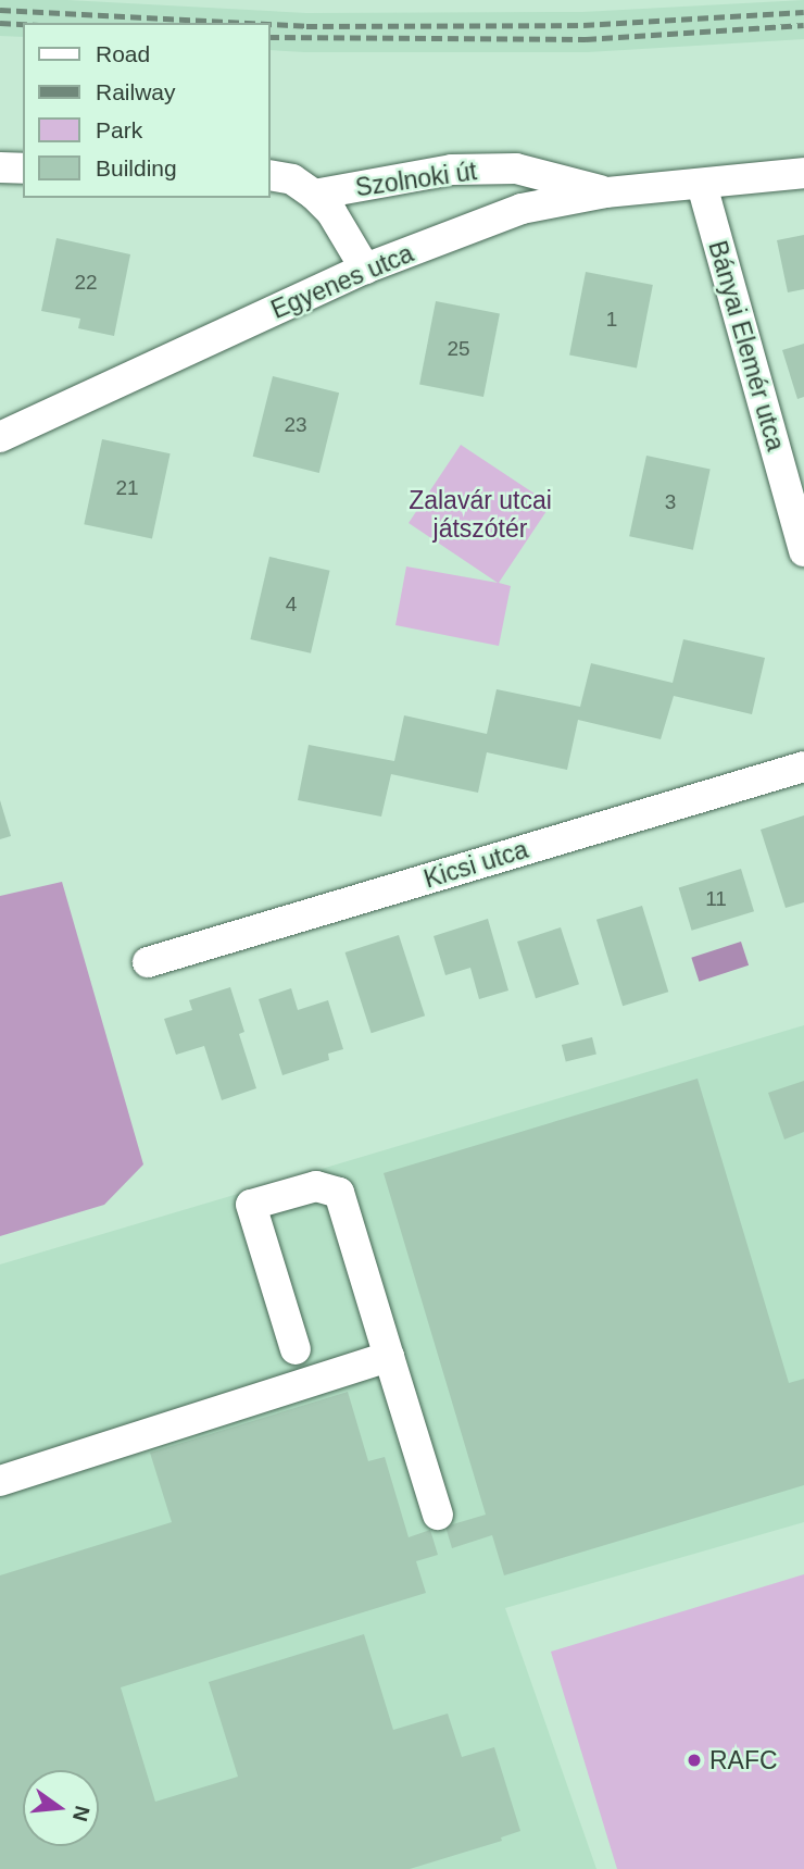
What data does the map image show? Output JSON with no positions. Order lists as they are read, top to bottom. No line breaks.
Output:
{"streets":{"street":["Szolnoki út","Egyenes utca","Bányai Elemér utca","Kicsi utca"]},"crossings":[["Szolnoki út","Egyenes utca"],["Egyenes utca","Bányai Elemér utca"]],"parks":["Zalavár utcai játszótér"],"places":["RAFC"],"house_numbers":["22","1","25","23","21","3","4","11"],"legend":["Road","Railway","Park","Building"],"north":"right"}
